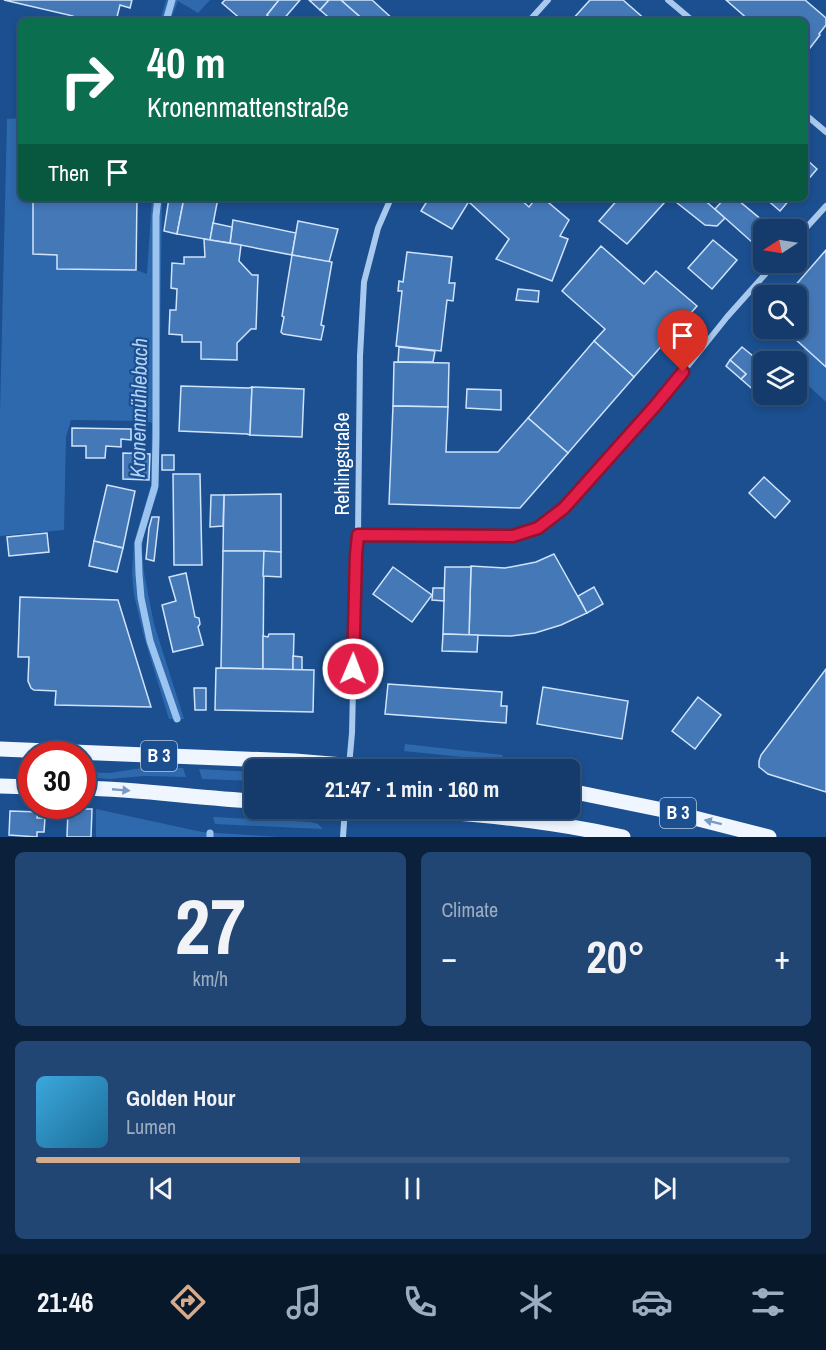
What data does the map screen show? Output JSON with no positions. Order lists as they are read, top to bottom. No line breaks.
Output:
{"streets":{"main road":["B 3"],"street":["Rehlingstraße"]},"water":["Kronenmühlebach"],"north":"left","page":{"turn":["40 m","Kronenmattenstraße"],"then":"Then","limit":"30","trip":"21:47 · 1 min · 160 m","tile":[["27","km/h"],"Climate"],"heat":["−","20°","+"],"song":["Golden Hour","Lumen"],"tabs":"21:46"}}
